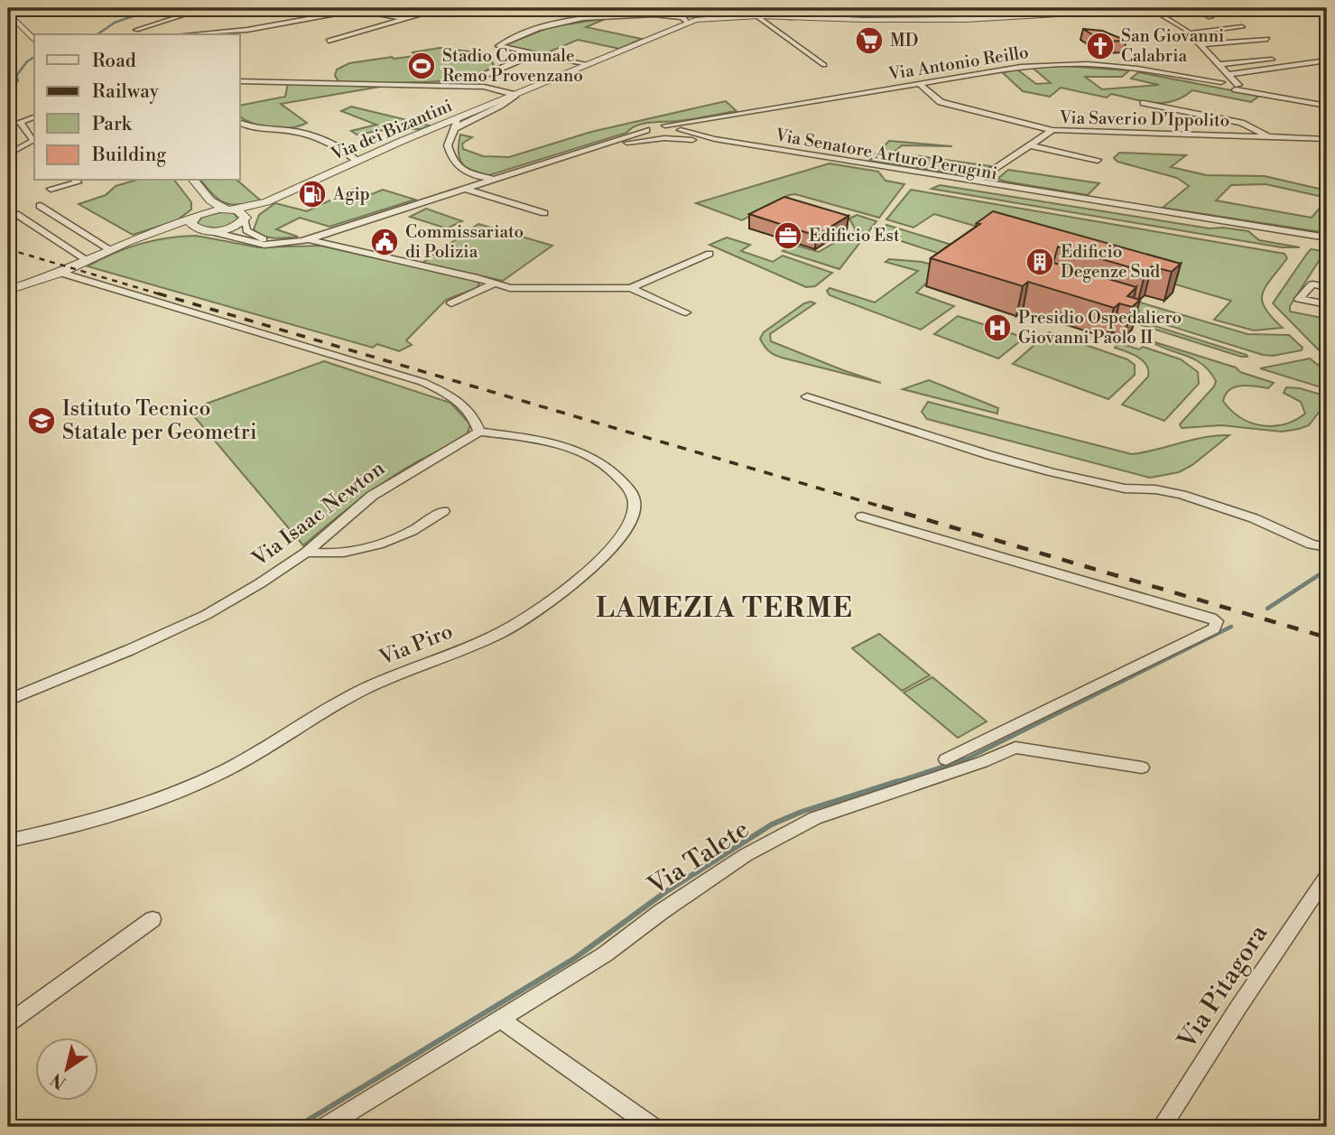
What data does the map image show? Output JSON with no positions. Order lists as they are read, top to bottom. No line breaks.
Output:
{"streets":{"street":["Via Antonio Reillo","Via Saverio D'Ippolito","Via dei Bizantini","Via Senatore Arturo Perugini","Via Isaac Newton","Via Piro","Via Talete","Via Pitagora"]},"crossings":[["Via Antonio Reillo","Via Senatore Arturo Perugini"],["Via Saverio D'Ippolito","Via Senatore Arturo Perugini"],["Via dei Bizantini","Via Senatore Arturo Perugini"],["Via Isaac Newton","Via Piro"]],"districts":["LAMEZIA TERME"],"places":{"supermarket":["MD"],"church":["San Giovanni Calabria"],"sports":["Stadio Comunale Remo Provenzano"],"fuel station":["Agip"],"office":["Edificio Est"],"public building":["Commissariato di Polizia"],"building":["Edificio Degenze Sud"],"hospital":["Presidio Ospedaliero Giovanni Paolo II"],"school or university":["Istituto Tecnico Statale per Geometri"]},"legend":["Road","Railway","Park","Building"],"north":"bottom left"}
